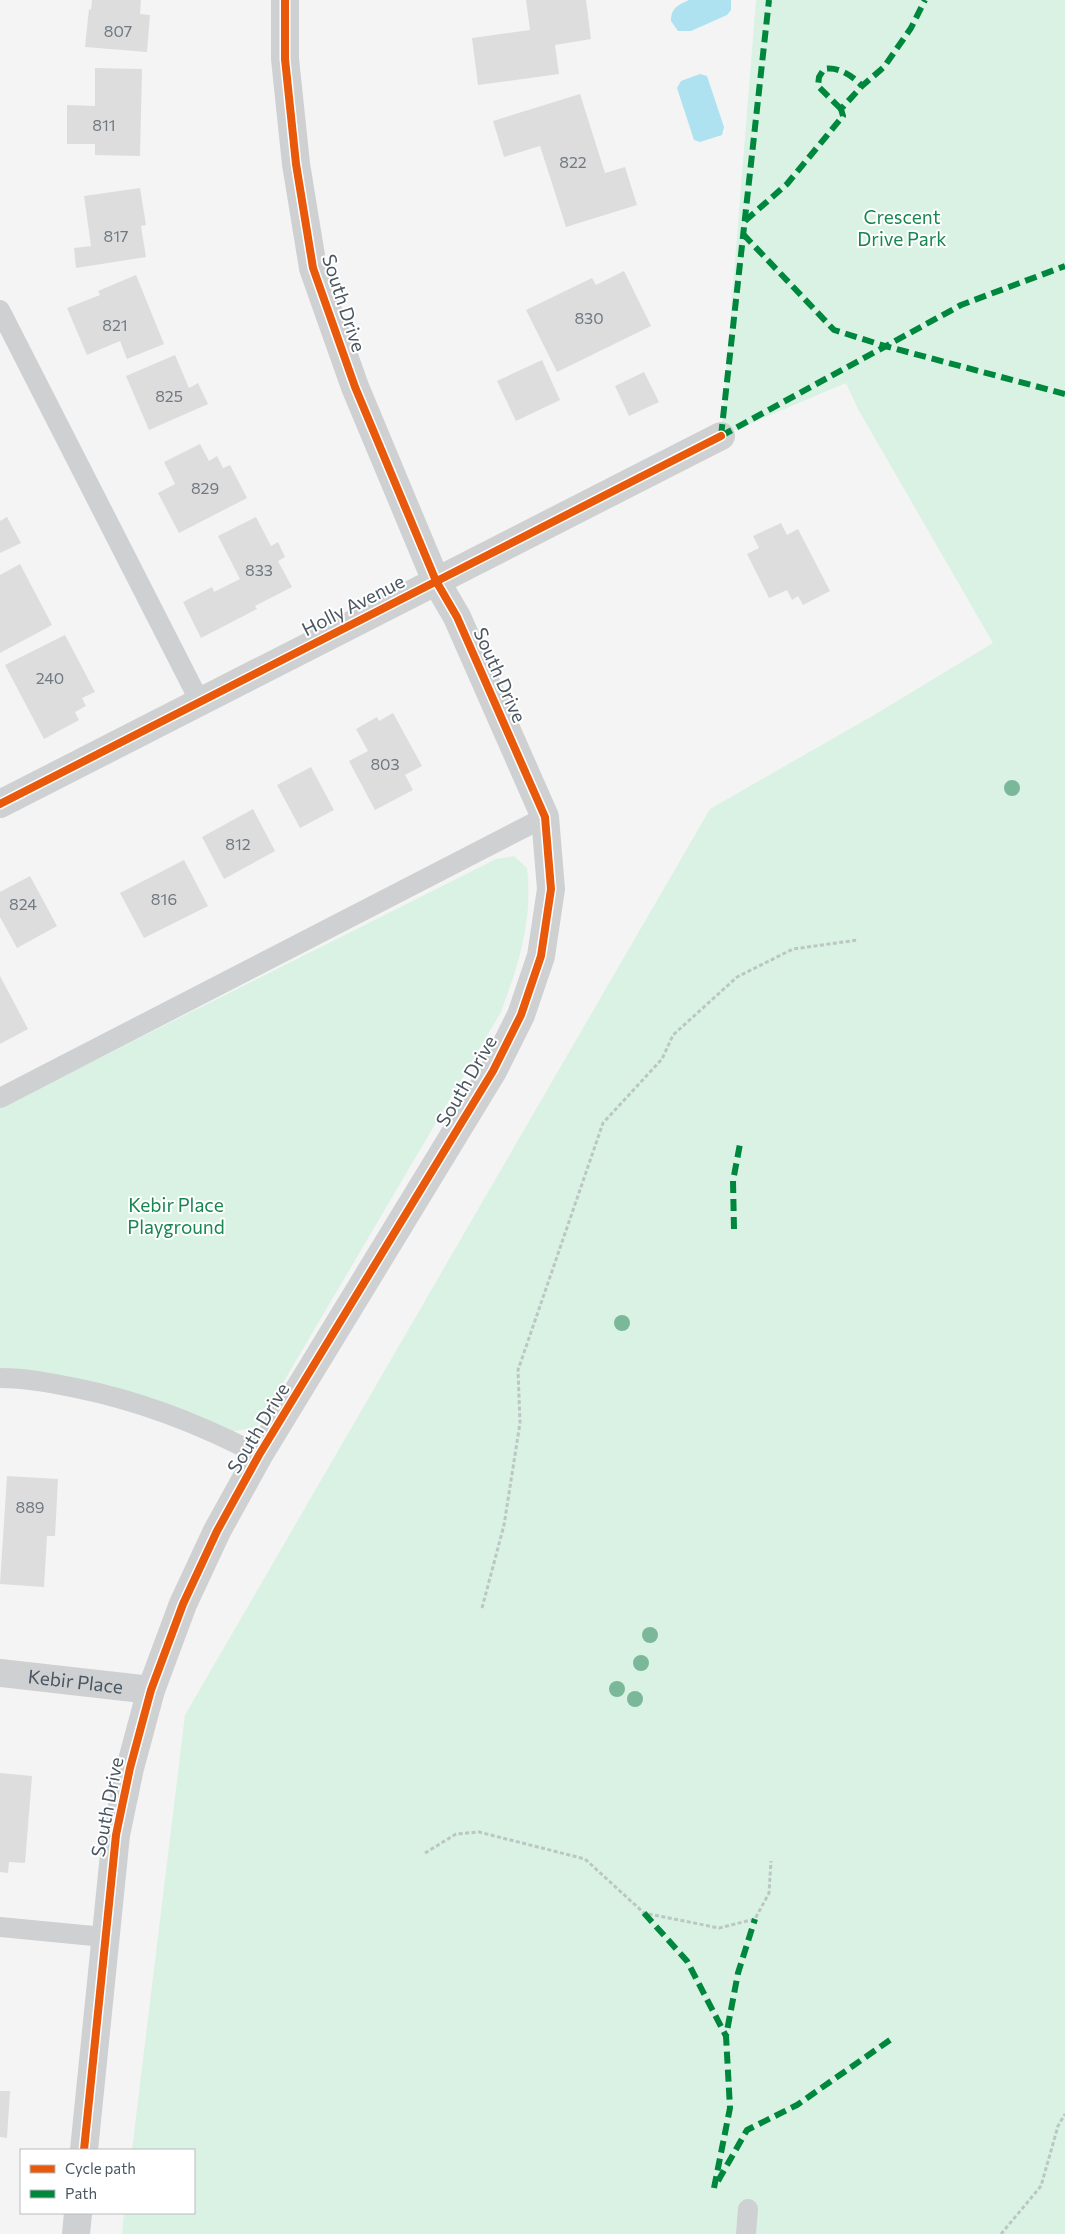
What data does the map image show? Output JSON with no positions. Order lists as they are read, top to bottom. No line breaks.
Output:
{"streets":{"street":["South Drive","Holly Avenue","Kebir Place"]},"crossings":[["South Drive","Holly Avenue"],["South Drive","Kebir Place"]],"parks":["Crescent Drive Park","Kebir Place Playground"],"house_numbers":["807","811","822","817","830","821","825","829","833","240","803","812","816","824","889"],"legend":["Cycle path","Path"]}
